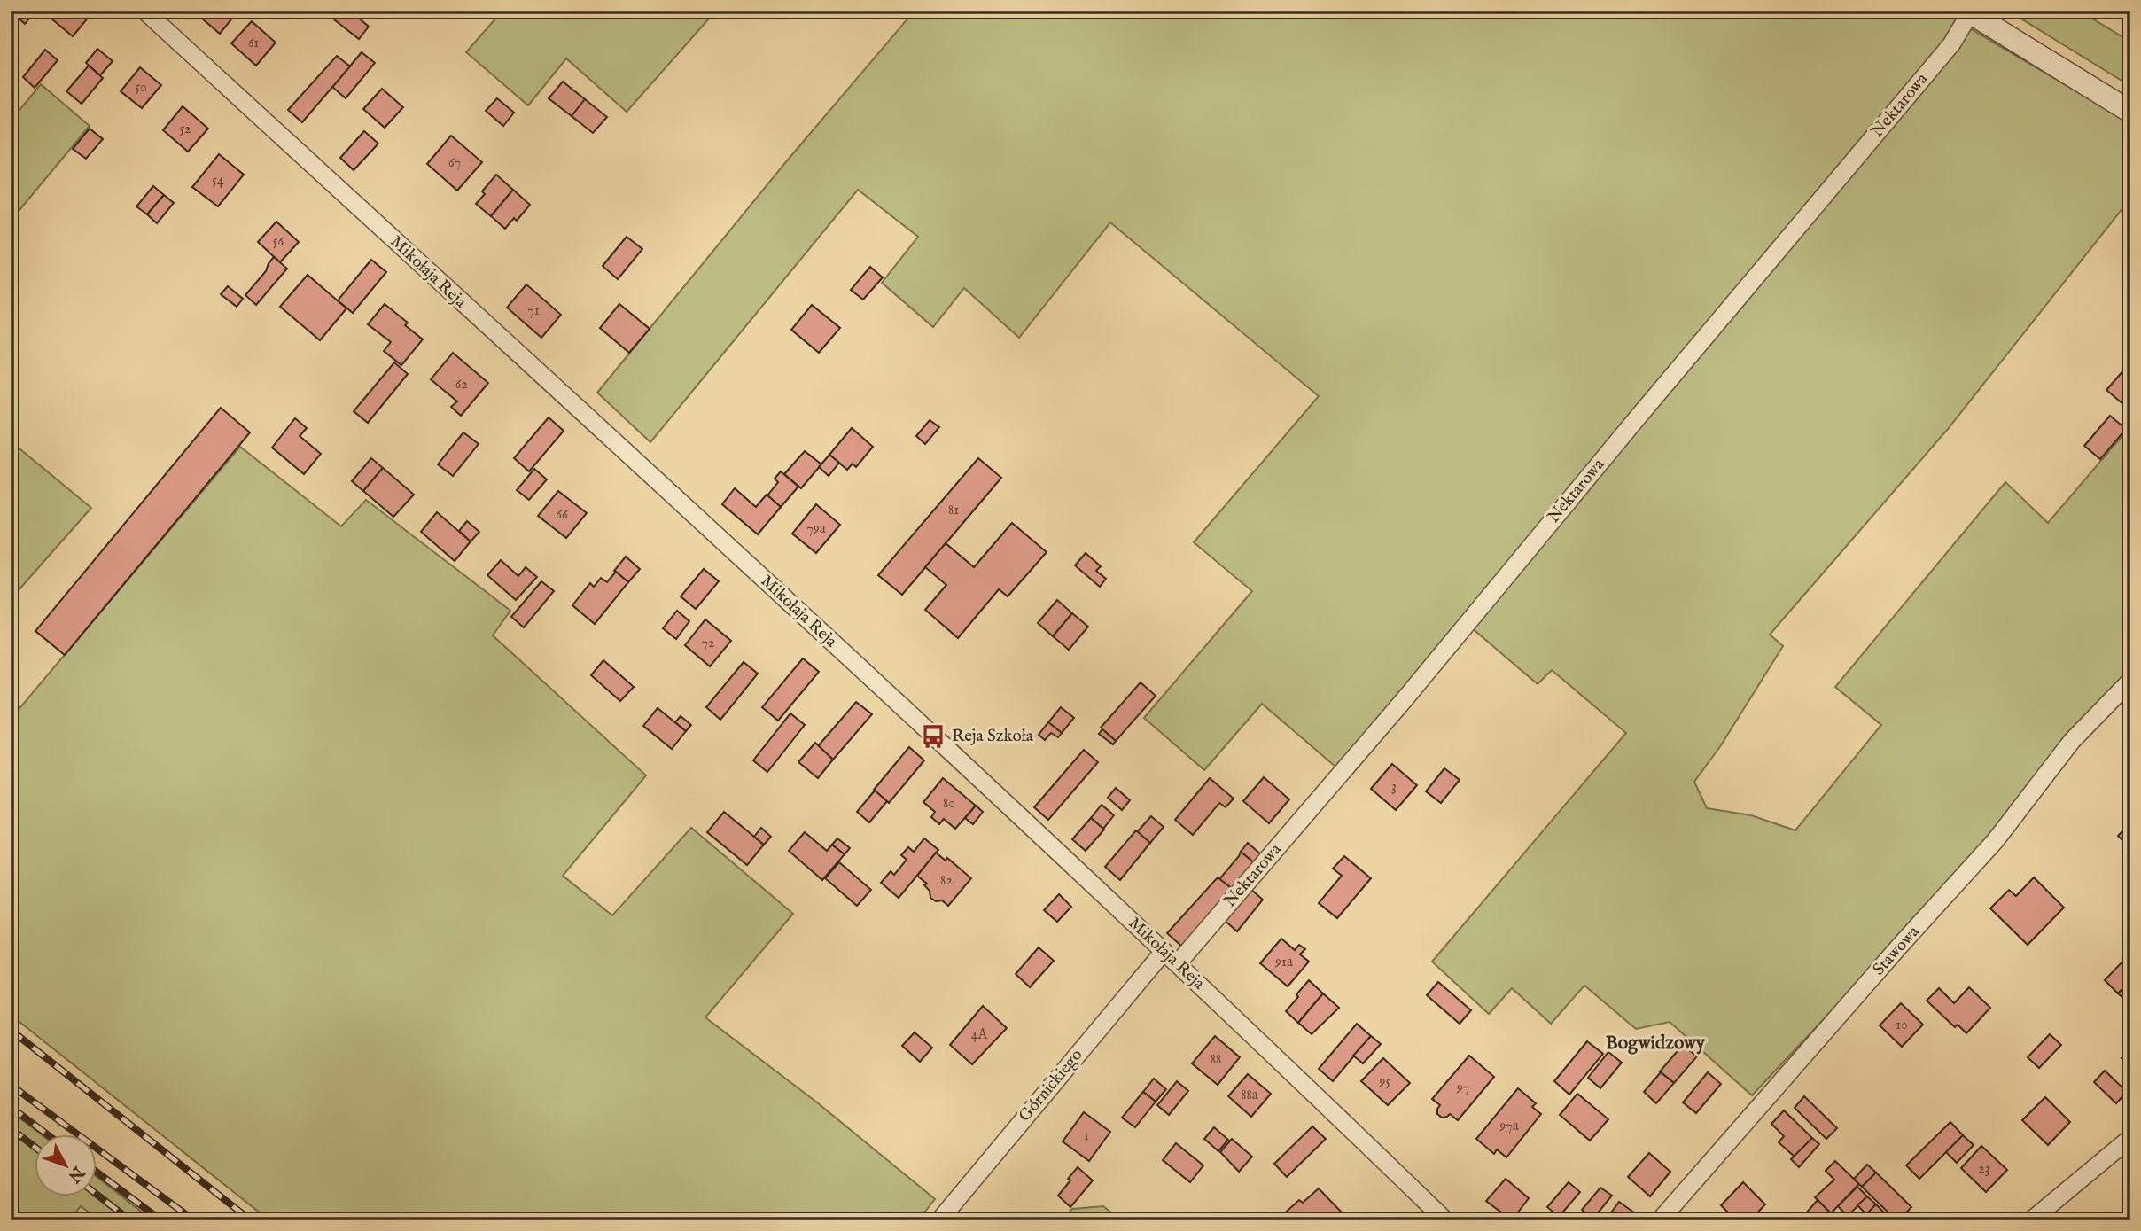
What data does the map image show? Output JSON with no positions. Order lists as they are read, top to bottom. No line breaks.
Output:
{"streets":{"street":["Nektarowa","Mikołaja Reja","Stawowa","Górnickiego"]},"crossings":[["Nektarowa","Mikołaja Reja"],["Mikołaja Reja","Górnickiego"]],"districts":["Bogwidzowy"],"places":{"bus stop":["Reja Szkoła"]},"house_numbers":["61","50","52","67","54","56","71","62","81","66","79a","72","3","80","82","91a","10","4A","88","95","97","88a","97a","1","23"],"north":"bottom right"}
